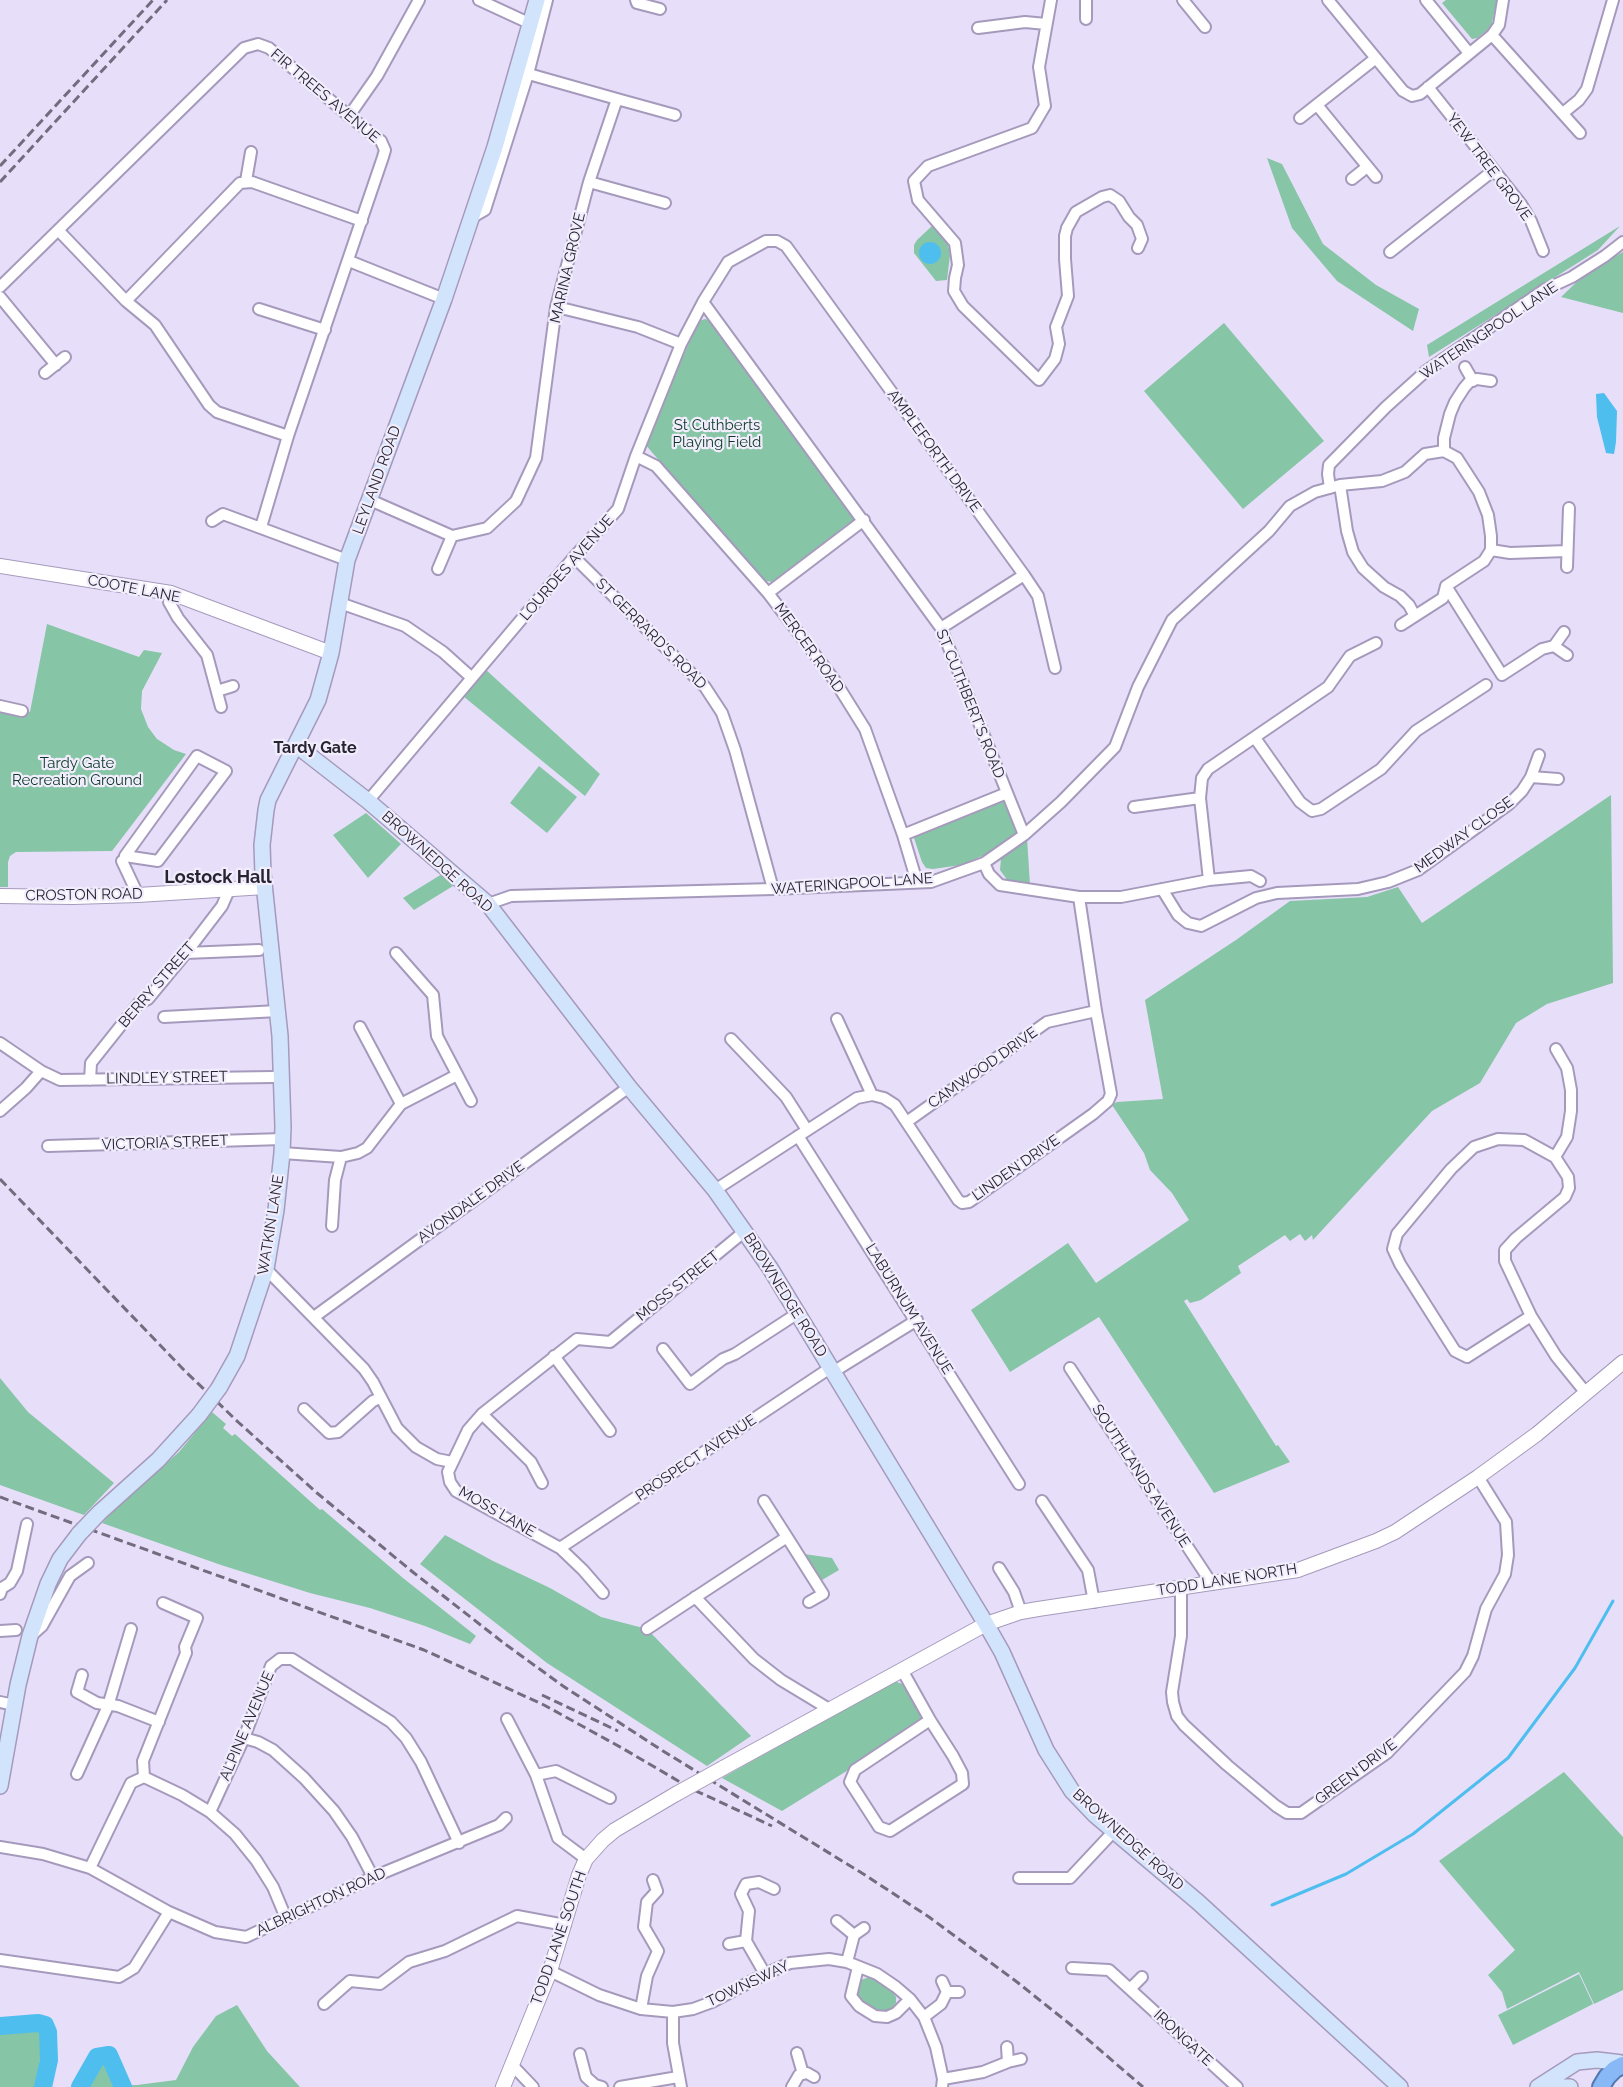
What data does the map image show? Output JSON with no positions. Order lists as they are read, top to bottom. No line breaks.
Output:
{"streets":{"main road":["LEYLAND ROAD","BROWNEDGE ROAD","WATKIN LANE"],"street":["FIR TREES AVENUE","YEW TREE GROVE","MARINA GROVE","WATERINGPOOL LANE","AMPLEFORTH DRIVE","LOURDES AVENUE","COOTE LANE","ST GERRARD'S ROAD","MERCER ROAD","ST CUTHBERT'S ROAD","MEDWAY CLOSE","CROSTON ROAD","BERRY STREET","CAMWOOD DRIVE","LINDLEY STREET","VICTORIA STREET","LINDEN DRIVE","AVONDALE DRIVE","MOSS STREET","LABURNUM AVENUE","PROSPECT AVENUE","SOUTHLANDS AVENUE","MOSS LANE","TODD LANE NORTH","ALPINE AVENUE","GREEN DRIVE","ALBRIGHTON ROAD","TODD LANE SOUTH","TOWNSWAY","IRONGATE"]},"crossings":[["WATERINGPOOL LANE","ST GERRARD'S ROAD"],["WATERINGPOOL LANE","MERCER ROAD"],["WATERINGPOOL LANE","ST CUTHBERT'S ROAD"],["WATERINGPOOL LANE","BROWNEDGE ROAD"],["AMPLEFORTH DRIVE","LOURDES AVENUE"],["LEYLAND ROAD","COOTE LANE"],["LEYLAND ROAD","BROWNEDGE ROAD"],["LEYLAND ROAD","WATKIN LANE"],["LOURDES AVENUE","ST GERRARD'S ROAD"],["LOURDES AVENUE","MERCER ROAD"],["LOURDES AVENUE","ST CUTHBERT'S ROAD"],["LOURDES AVENUE","BROWNEDGE ROAD"],["BROWNEDGE ROAD","AVONDALE DRIVE"],["BROWNEDGE ROAD","WATKIN LANE"],["BROWNEDGE ROAD","MOSS STREET"],["BROWNEDGE ROAD","PROSPECT AVENUE"],["BROWNEDGE ROAD","TODD LANE NORTH"],["CROSTON ROAD","BERRY STREET"],["CROSTON ROAD","WATKIN LANE"],["BERRY STREET","LINDLEY STREET"],["CAMWOOD DRIVE","LINDEN DRIVE"],["VICTORIA STREET","WATKIN LANE"],["LABURNUM AVENUE","PROSPECT AVENUE"],["PROSPECT AVENUE","MOSS LANE"],["SOUTHLANDS AVENUE","TODD LANE NORTH"],["TODD LANE NORTH","GREEN DRIVE"],["ALPINE AVENUE","ALBRIGHTON ROAD"],["TODD LANE SOUTH","TOWNSWAY"]],"districts":["Tardy Gate","Lostock Hall"],"parks":["St Cuthberts Playing Field","Tardy Gate Recreation Ground"]}
